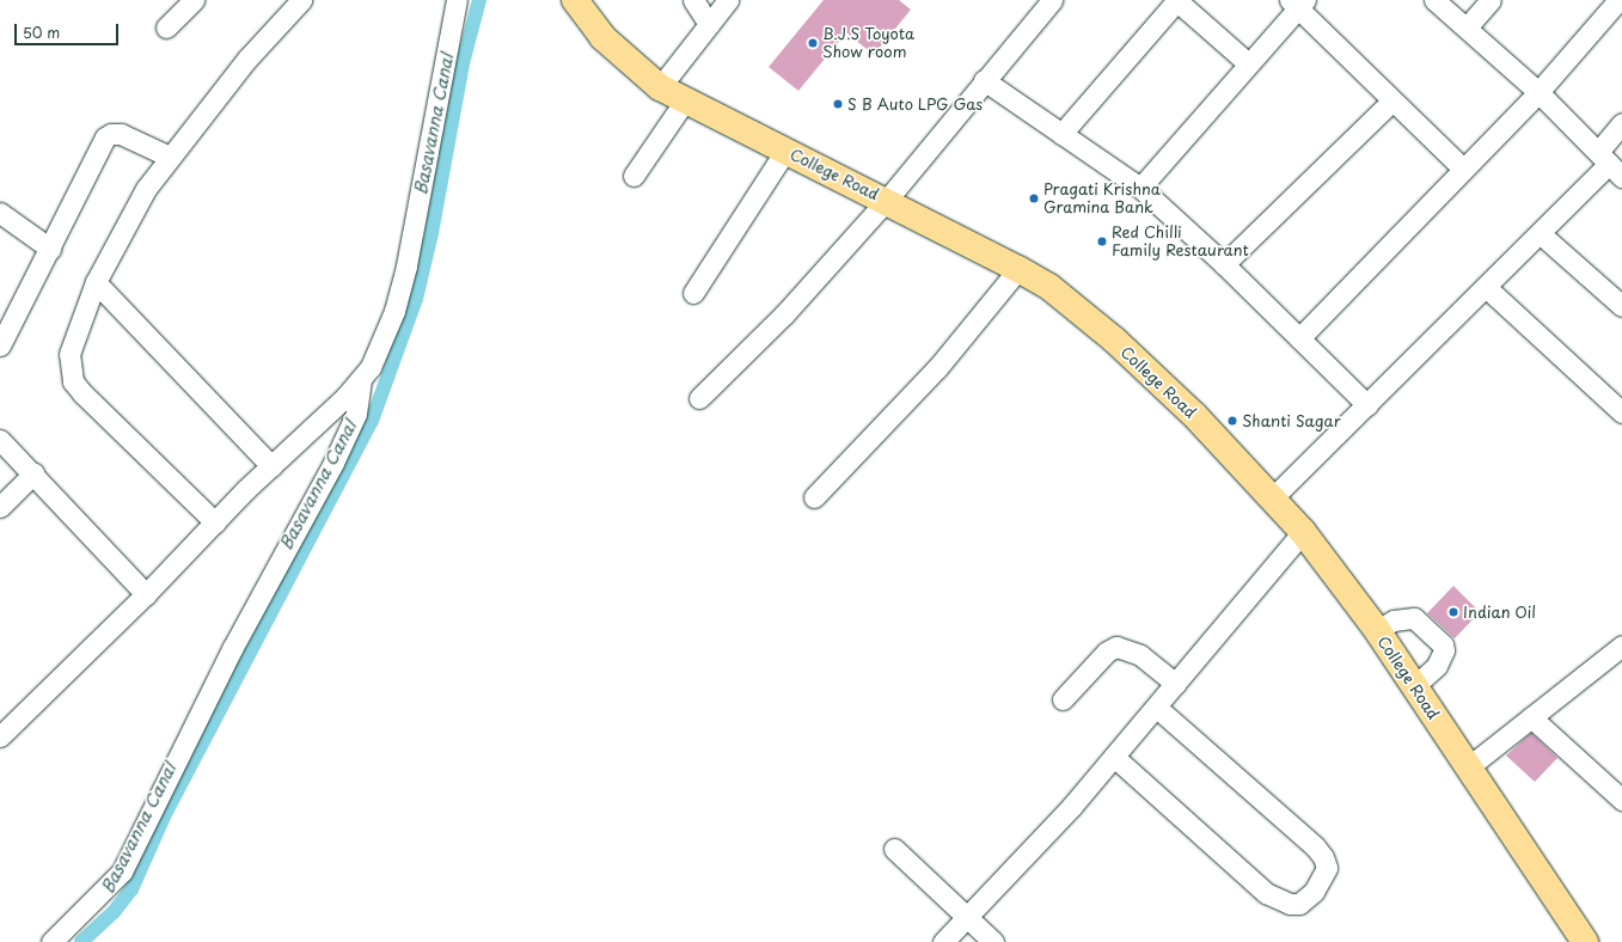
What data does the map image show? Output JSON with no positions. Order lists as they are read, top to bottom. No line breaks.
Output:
{"streets":{"main road":["College Road"]},"water":["Basavanna Canal"],"places":["B.J.S Toyota Show room","S B Auto LPG Gas","Pragati Krishna Gramina Bank","Red Chilli Family Restaurant","Shanti Sagar","Indian Oil"],"scale_bar":"50 m"}
